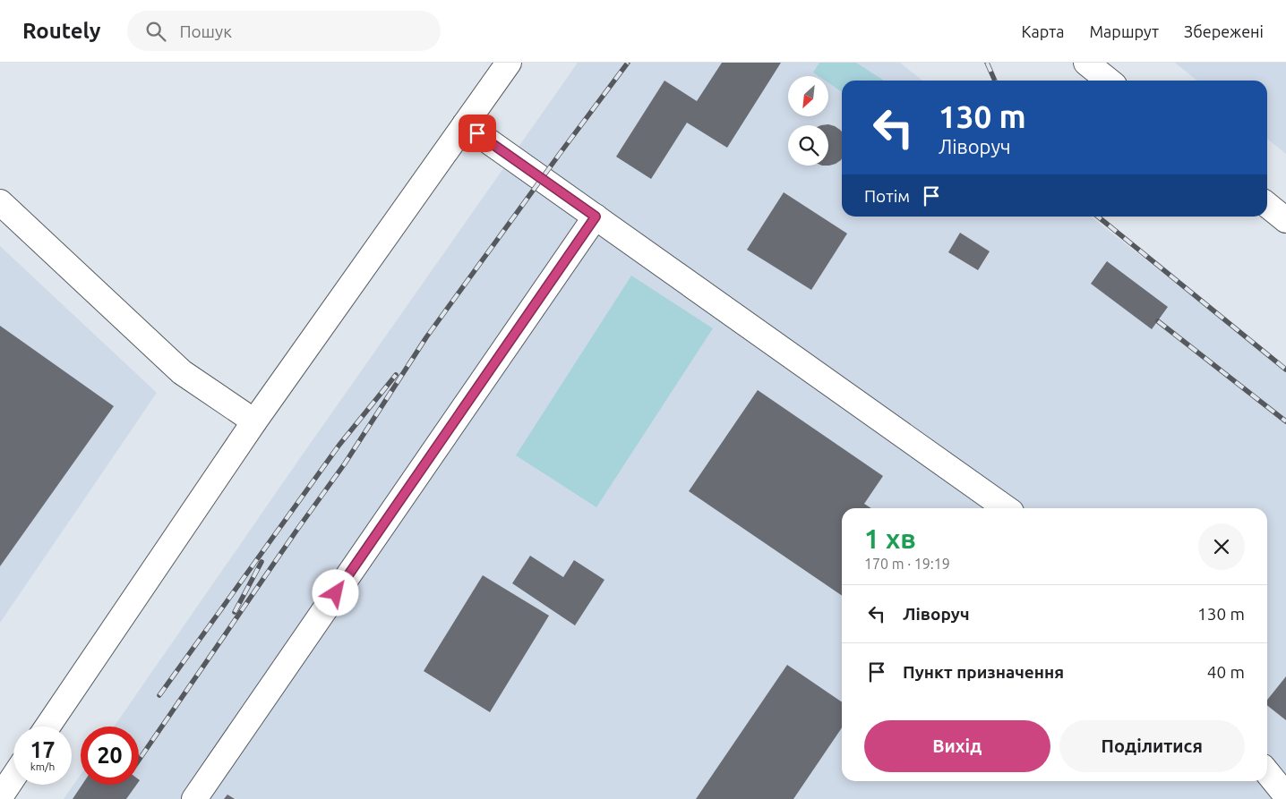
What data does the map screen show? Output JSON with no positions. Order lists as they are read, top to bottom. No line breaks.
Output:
{"north":"bottom left","page":{"header":"Routely","search":"Пошук","nav":["Карта","Маршрут","Збережені"],"turn":["130 m","Ліворуч"],"then":"Потім","heading":["1 хв","170 m · 19:19"],"list":[{"name":"Ліворуч","value":"130 m"},{"name":"Пункт призначення","value":"40 m"}],"buttons":["Вихід","Поділитися"],"speed":"17 km/h","limit":"20"}}
